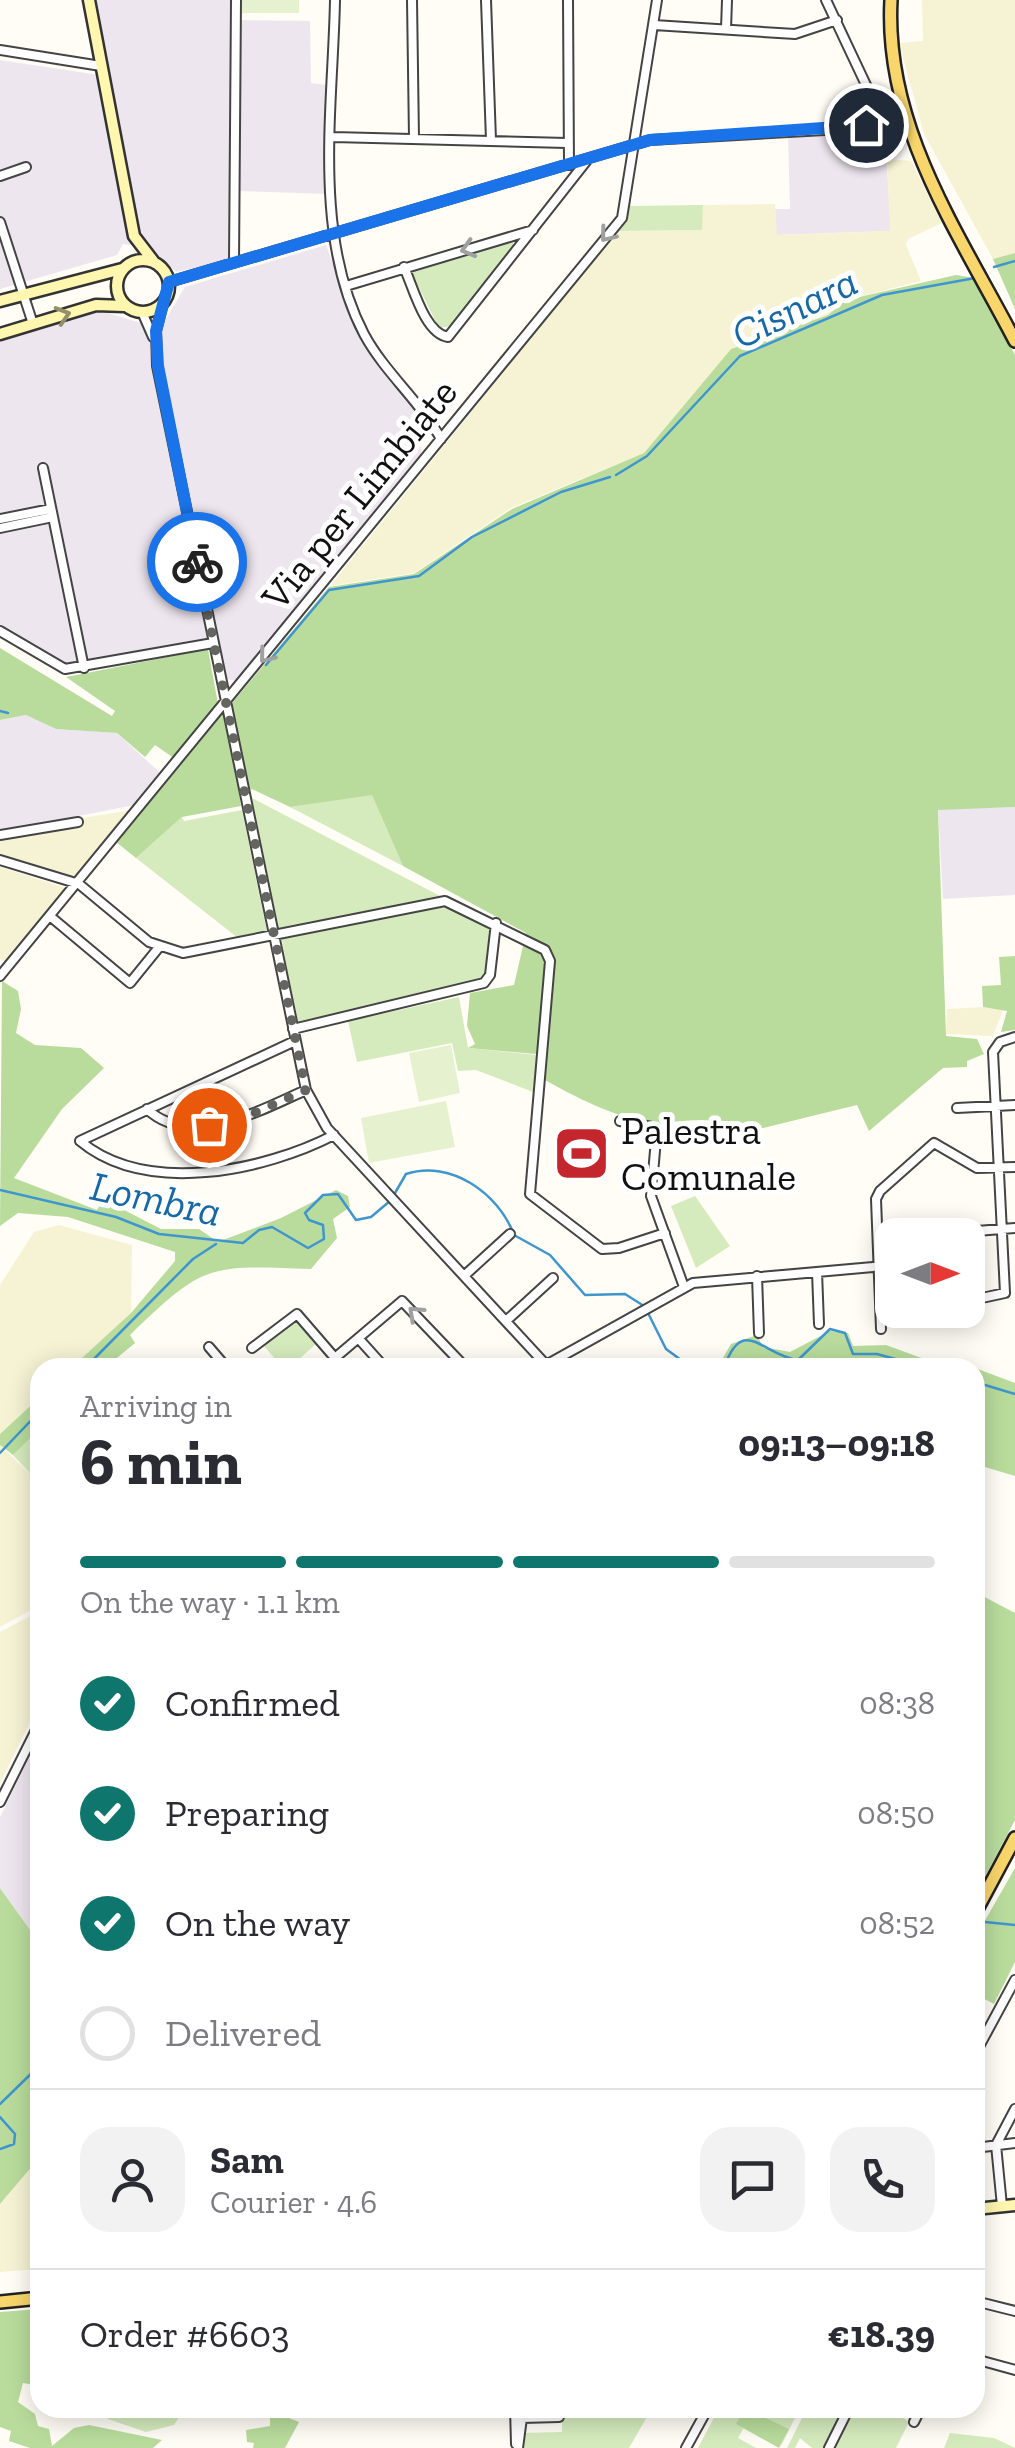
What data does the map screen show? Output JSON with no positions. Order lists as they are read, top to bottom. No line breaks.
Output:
{"streets":{"street":["Via per Limbiate"]},"one_way":["Via per Limbiate"],"water":["Cisnara","Lombra"],"places":{"sports":["Palestra Comunale"]},"north":"right","page":{"heading":["6 min","Arriving in","09:13–09:18"],"panel":["Sam","Courier · 4.6","Order #6603","€18.39"],"bar":"On the way · 1.1 km","list":[["Confirmed","08:38"],["Preparing","08:50"],["On the way","08:52"],"Delivered"]}}
